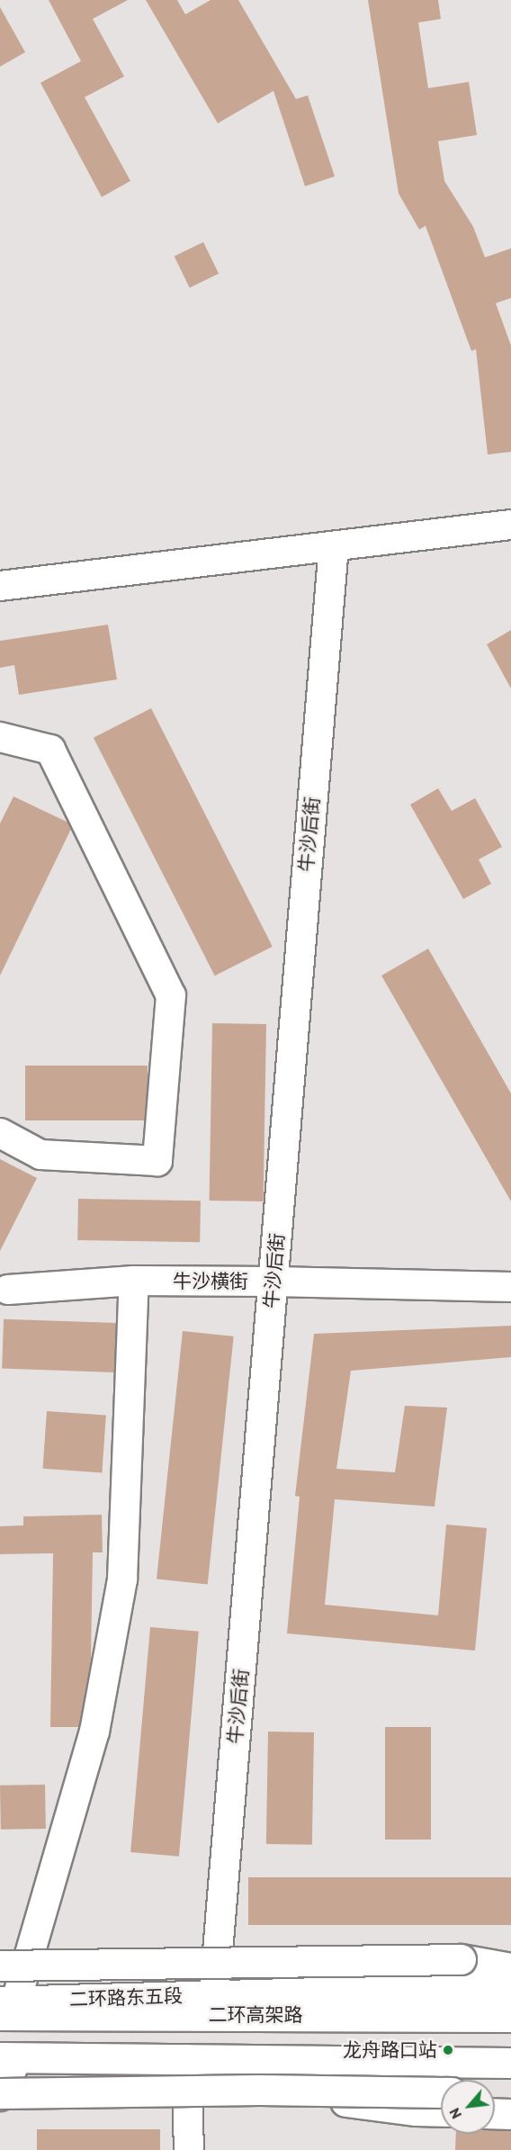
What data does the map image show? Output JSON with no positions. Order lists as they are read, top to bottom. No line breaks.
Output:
{"streets":{"main road":["二环路东五段","二环高架路"],"street":["牛沙后街","牛沙横街"]},"crossings":[["牛沙后街","牛沙横街"],["牛沙后街","二环路东五段"],["二环路东五段","二环高架路"]],"places":["龙舟路口站"],"north":"bottom left"}
